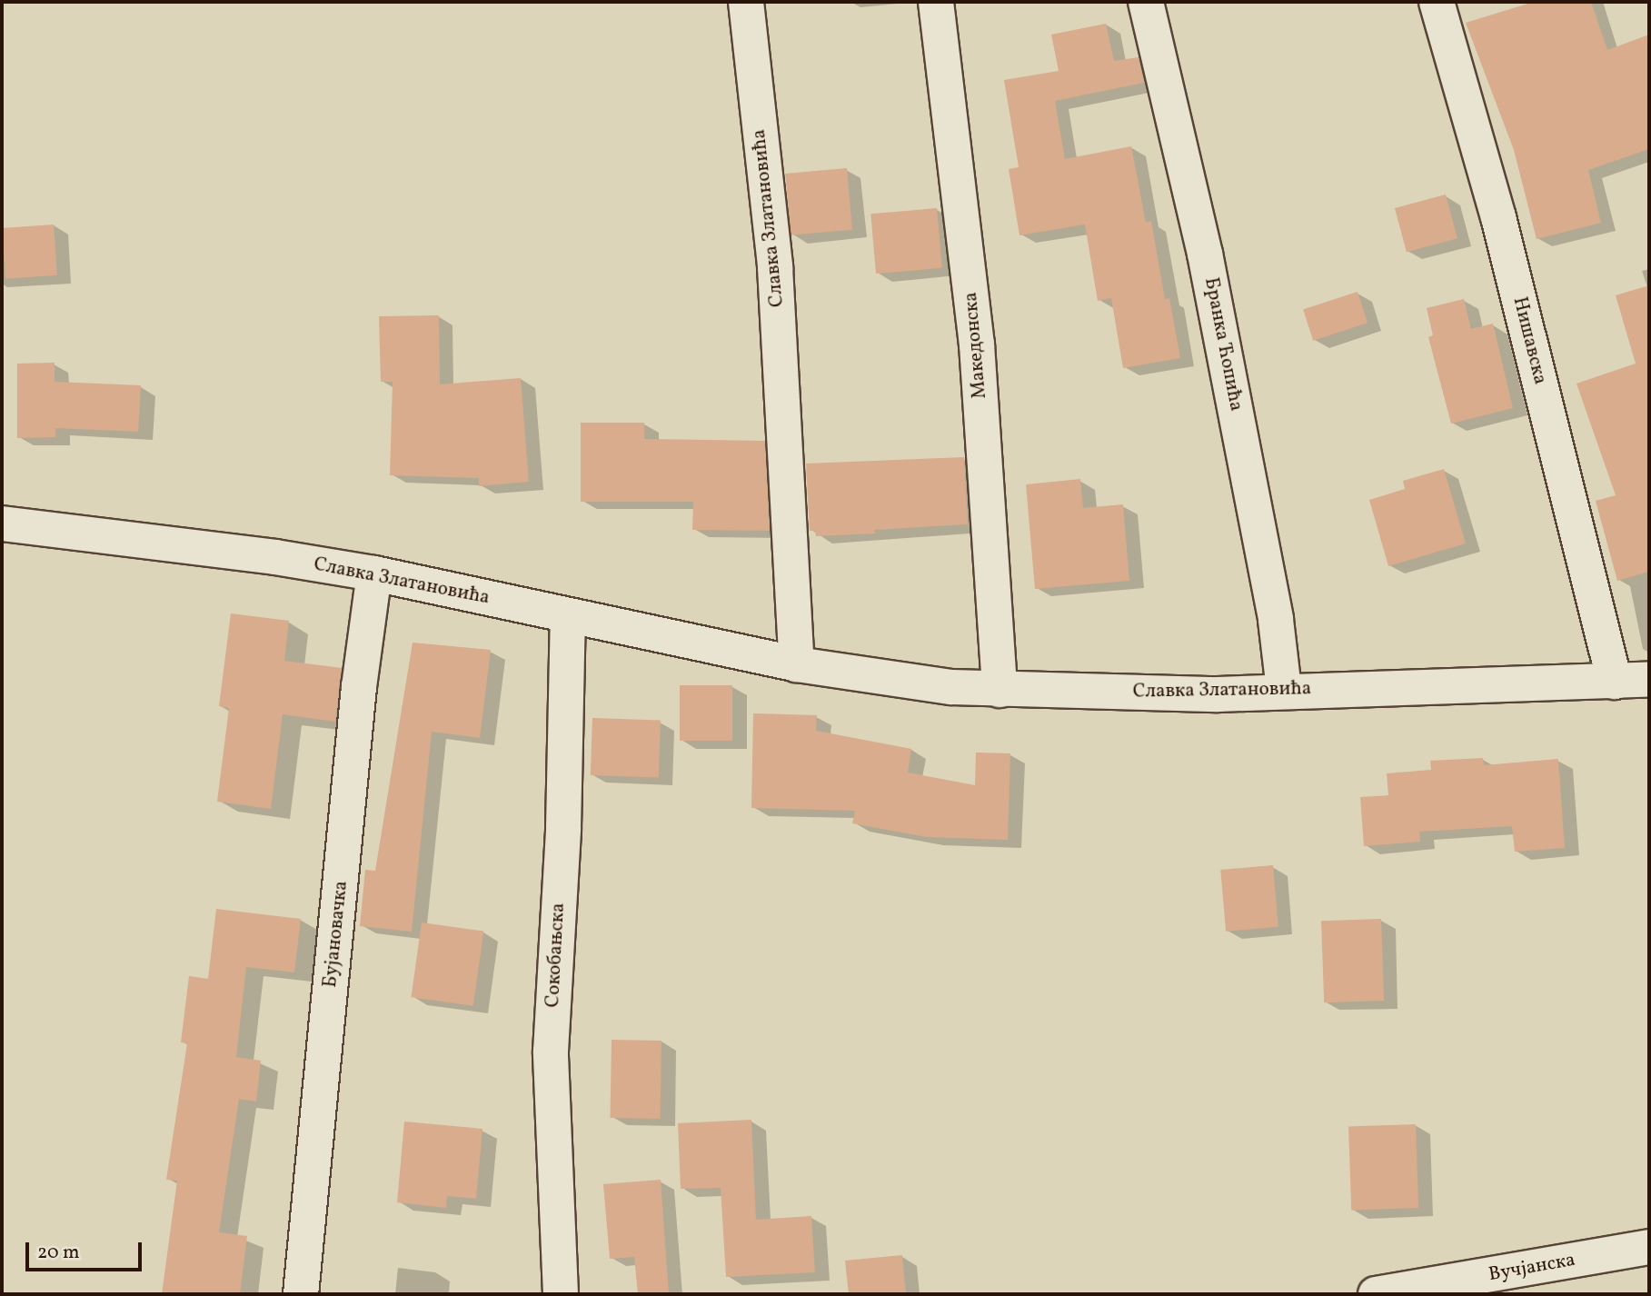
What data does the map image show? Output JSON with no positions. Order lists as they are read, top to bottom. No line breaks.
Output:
{"streets":{"street":["Славка Златановића","Нишавска","Бранка Ћопића","Македонска","Бујановачка","Сокобањска","Вучјанска"]},"crossings":[["Славка Златановића","Нишавска"],["Славка Златановића","Бранка Ћопића"],["Славка Златановића","Македонска"],["Славка Златановића","Бујановачка"],["Славка Златановића","Сокобањска"]],"scale_bar":"20 m"}
